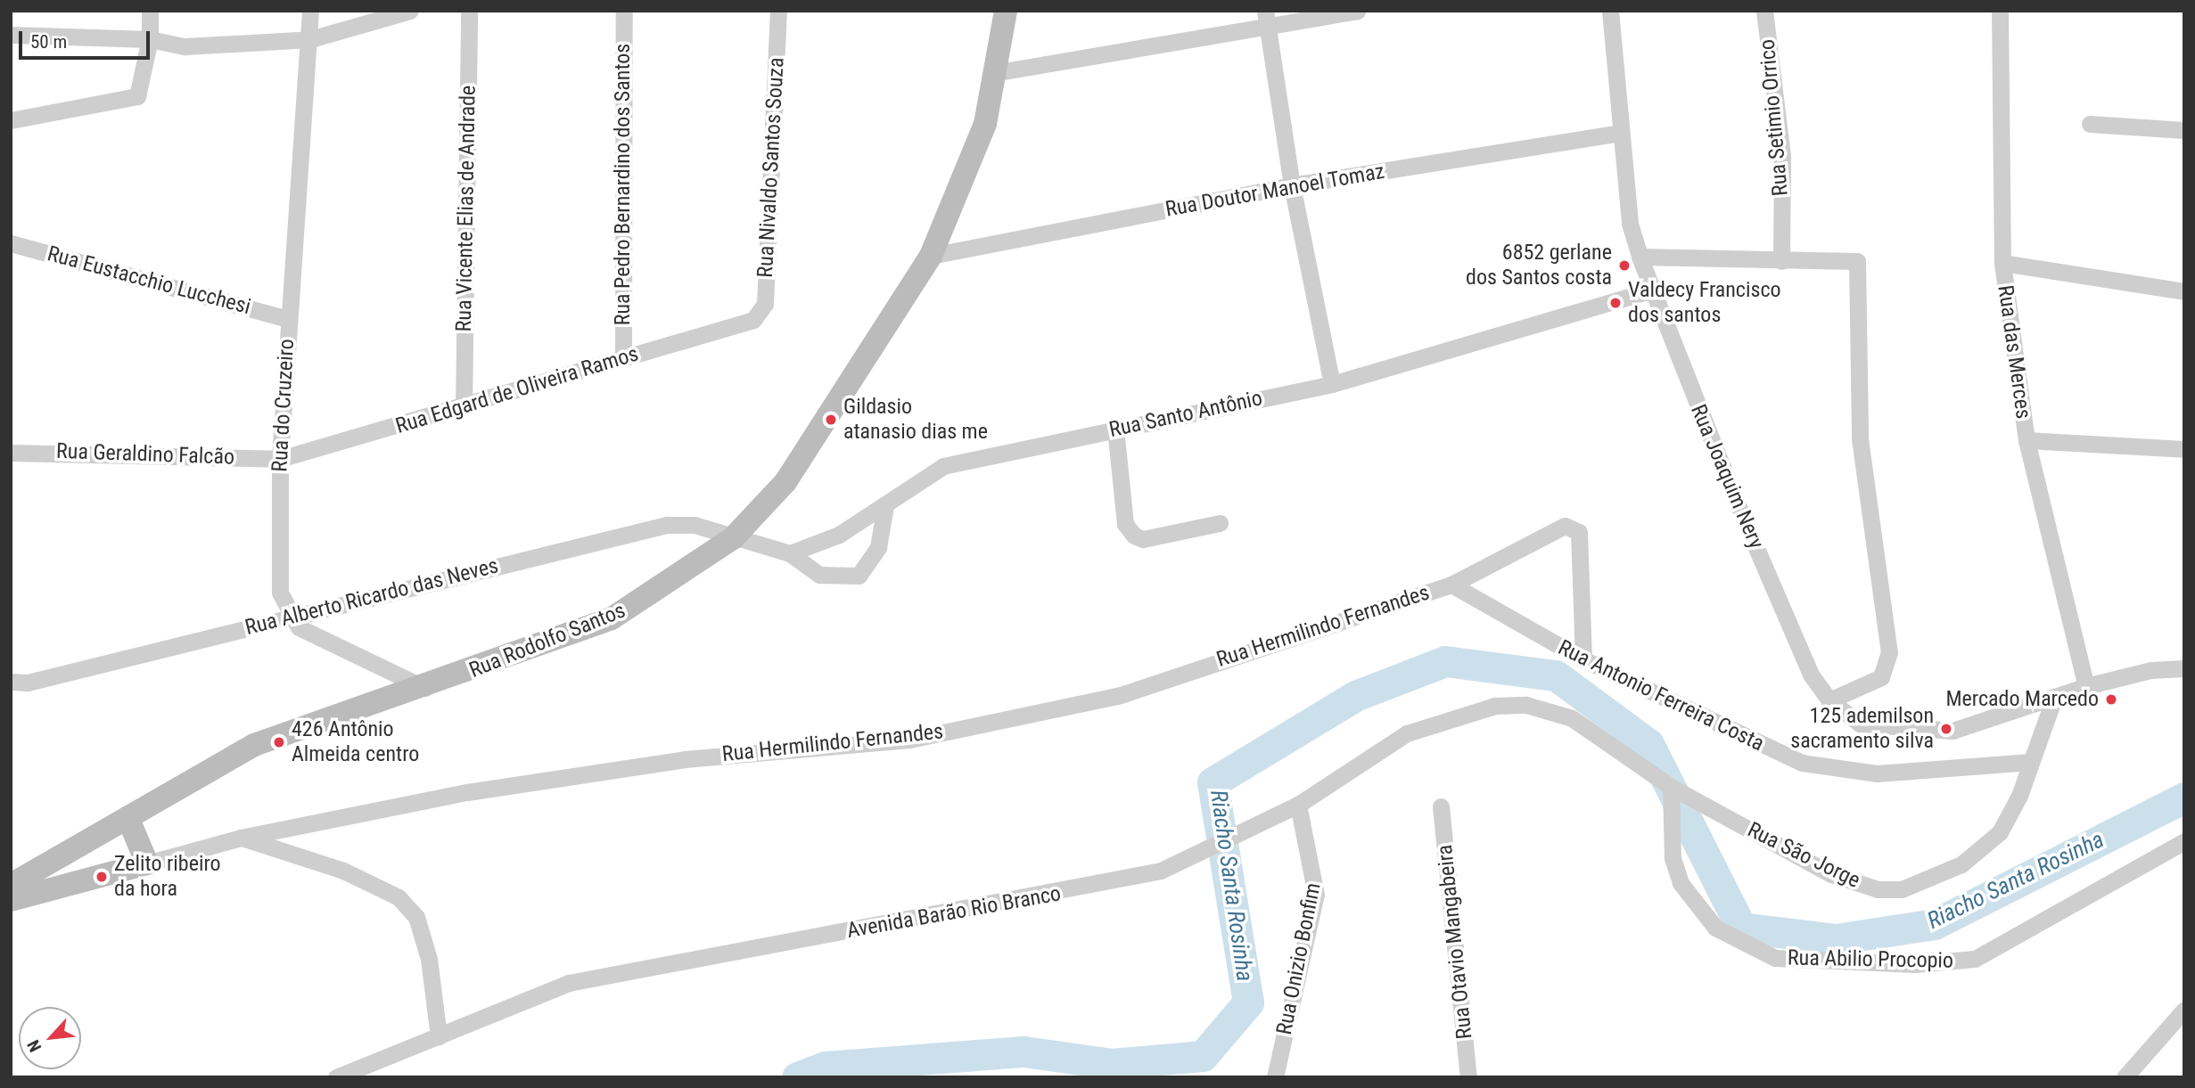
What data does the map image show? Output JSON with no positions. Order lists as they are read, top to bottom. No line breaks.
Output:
{"streets":{"main road":["Rua Hermilindo Fernandes","Rua Rodolfo Santos"],"street":["Rua Setimio Orrico","Rua Nivaldo Santos Souza","Rua Pedro Bernardino dos Santos","Rua Doutor Manoel Tomaz","Rua Vicente Elias de Andrade","Rua Eustacchio Lucchesi","Rua das Merces","Rua Edgard de Oliveira Ramos","Rua do Cruzeiro","Rua Santo Antônio","Rua Geraldino Falcão","Rua Joaquim Nery","Rua Alberto Ricardo das Neves","Rua Antonio Ferreira Costa","Rua São Jorge","Avenida Barão Rio Branco","Rua Otavio Mangabeira","Rua Onizio Bonfim","Rua Abilio Procopio"]},"crossings":[["Rua Nivaldo Santos Souza","Rua Edgard de Oliveira Ramos"],["Rua Pedro Bernardino dos Santos","Rua Edgard de Oliveira Ramos"],["Rua Doutor Manoel Tomaz","Rua Joaquim Nery"],["Rua Doutor Manoel Tomaz","Rua Rodolfo Santos"],["Rua Vicente Elias de Andrade","Rua Edgard de Oliveira Ramos"],["Rua Eustacchio Lucchesi","Rua do Cruzeiro"],["Rua das Merces","Rua Joaquim Nery"],["Rua Edgard de Oliveira Ramos","Rua do Cruzeiro"],["Rua Edgard de Oliveira Ramos","Rua Geraldino Falcão"],["Rua do Cruzeiro","Rua Geraldino Falcão"],["Rua do Cruzeiro","Rua Alberto Ricardo das Neves"],["Rua Santo Antônio","Rua Joaquim Nery"],["Rua Joaquim Nery","Rua São Jorge"],["Rua Alberto Ricardo das Neves","Rua Rodolfo Santos"],["Rua Hermilindo Fernandes","Rua Antonio Ferreira Costa"],["Rua Antonio Ferreira Costa","Rua São Jorge"],["Rua São Jorge","Avenida Barão Rio Branco"],["Rua São Jorge","Rua Abilio Procopio"],["Avenida Barão Rio Branco","Rua Onizio Bonfim"],["Avenida Barão Rio Branco","Rua Abilio Procopio"]],"water":["Riacho Santa Rosinha"],"places":["6852 gerlane dos Santos costa","Valdecy Francisco dos santos","Gildasio atanasio dias me","Mercado Marcedo","125 ademilson sacramento silva","426 Antônio Almeida centro","Zelito ribeiro da hora"],"scale_bar":"50 m","north":"bottom left"}
